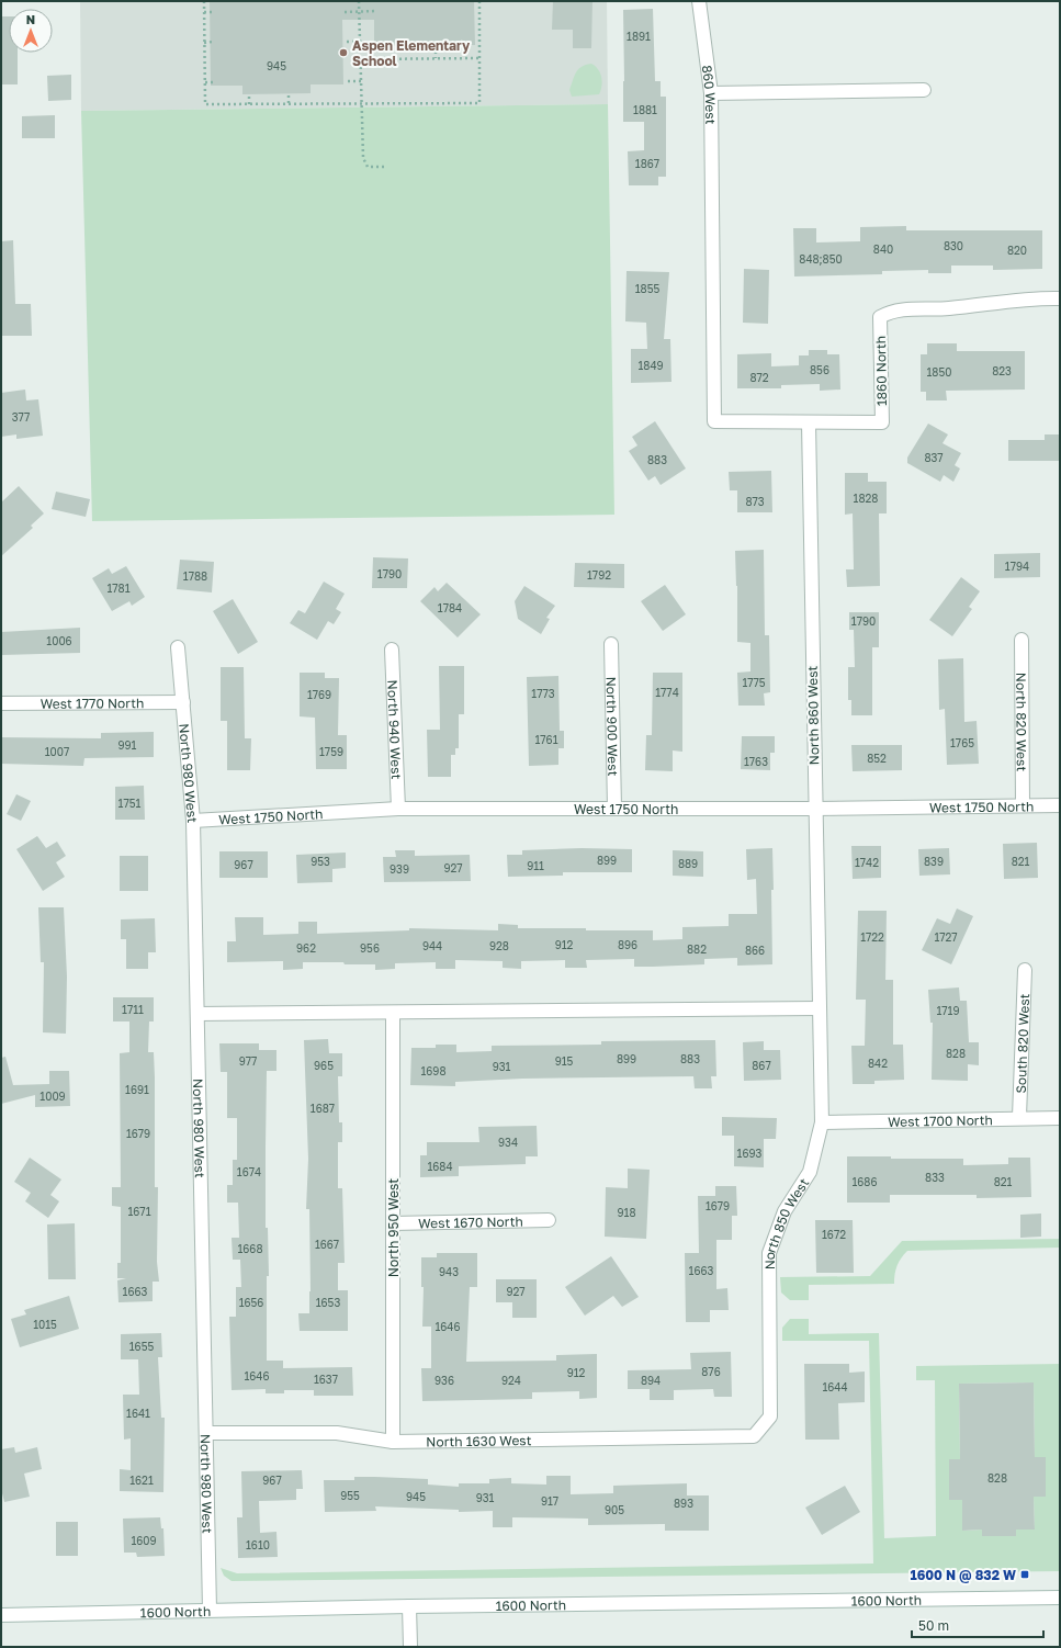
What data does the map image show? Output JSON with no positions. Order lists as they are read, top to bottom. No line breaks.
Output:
{"streets":{"street":["860 West","1860 North","West 1770 North","North 860 West","North 820 West","North 900 West","North 940 West","North 980 West","West 1750 North","South 820 West","West 1700 North","West 1670 North","North 850 West","North 950 West","North 1630 West","1600 North"]},"crossings":[["860 West","1860 North"],["1860 North","North 860 West"],["West 1770 North","North 980 West"],["North 860 West","West 1750 North"],["North 860 West","North 850 West"],["North 820 West","West 1750 North"],["North 900 West","West 1750 North"],["North 940 West","West 1750 North"],["North 980 West","West 1750 North"],["North 980 West","North 1630 West"],["North 980 West","1600 North"],["South 820 West","West 1700 North"],["West 1700 North","North 850 West"],["West 1670 North","North 950 West"],["North 850 West","North 1630 West"],["North 950 West","North 1630 West"]],"places":{"other":["Aspen Elementary School"],"transit":["1600 N @ 832 W"]},"house_numbers":["1891","945","1881","1867","830","840","820","848;850","1855","1849","856","823","1850","872","377","837","883","1828","873","1794","1790","1792","1788","1781","1784","1790","1006","1775","1774","1773","1769","1761","1765","991","1007","1759","852","1763","1751","899","953","839","821","1742","889","967","911","927","939","1722","1727","912","896","944","928","962","956","882","866","1711","1719","828","899","883","977","915","842","965","867","931","1698","1691","1009","1687","1679","934","1693","1684","1674","833","1686","821","1679","1671","918","1672","1667","1668","1663","943","1663","927","1656","1653","1015","1646","1655","876","912","1646","1637","936","924","894","1644","1641","828","1621","967","955","945","931","917","893","905","1609","1610"],"scale_bar":"50 m","north":"top"}
